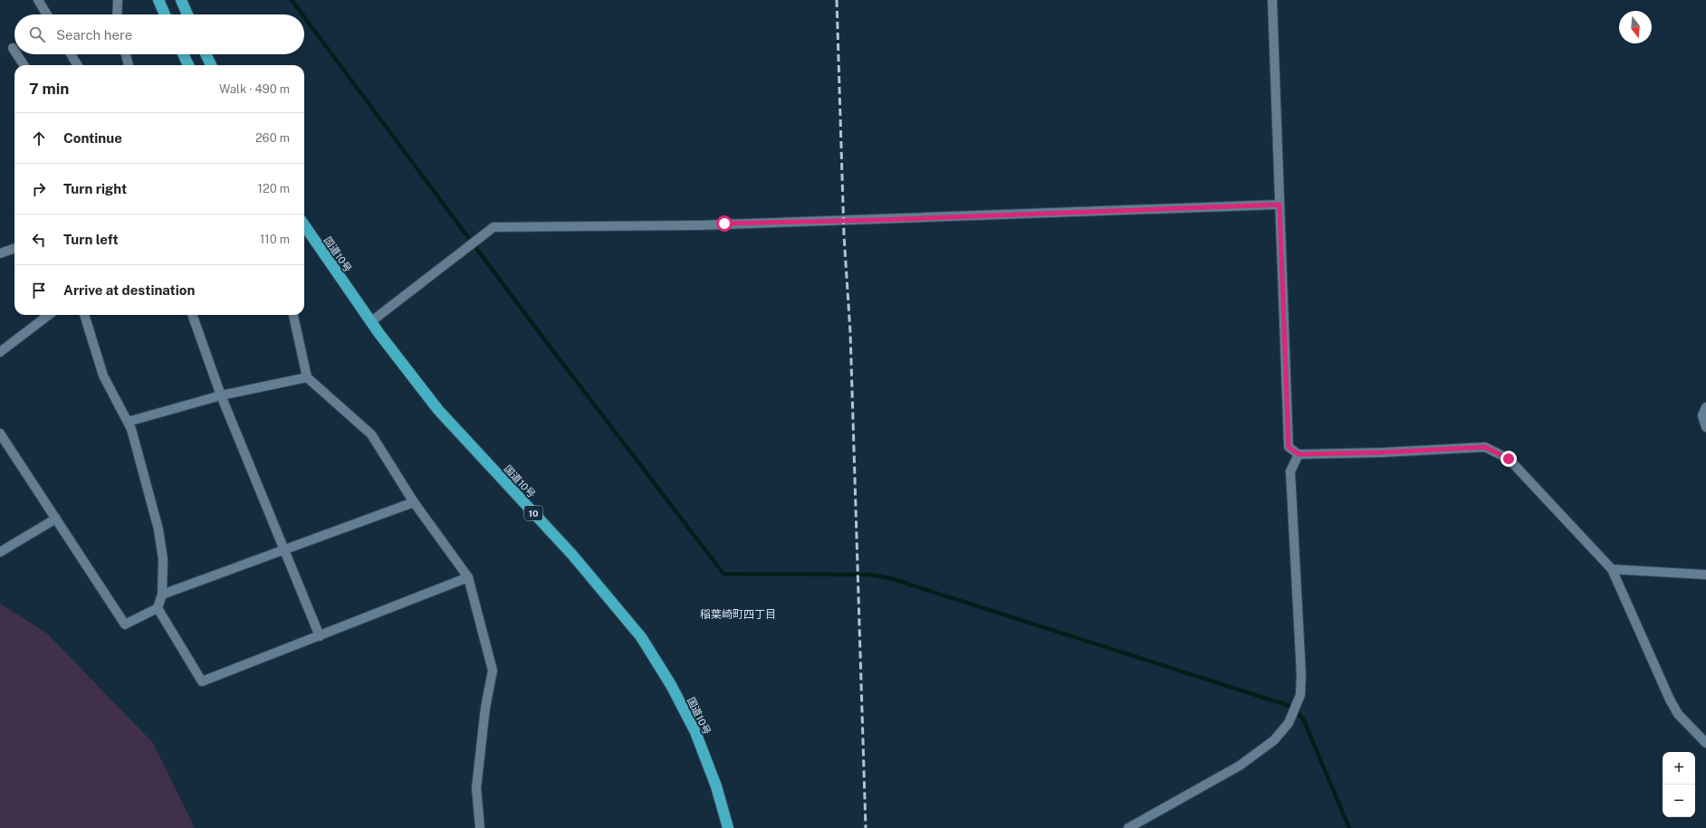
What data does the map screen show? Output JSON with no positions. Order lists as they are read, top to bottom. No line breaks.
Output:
{"streets":{"highway":["国道10号","10"]},"districts":["稲葉崎町四丁目"],"north":"bottom","page":{"search":"Search here","heading":["7 min","Walk · 490 m"],"list":[["Continue","260 m"],["Turn right","120 m"],["Turn left","110 m"],"Arrive at destination"],"map_buttons":["+","−"]}}
